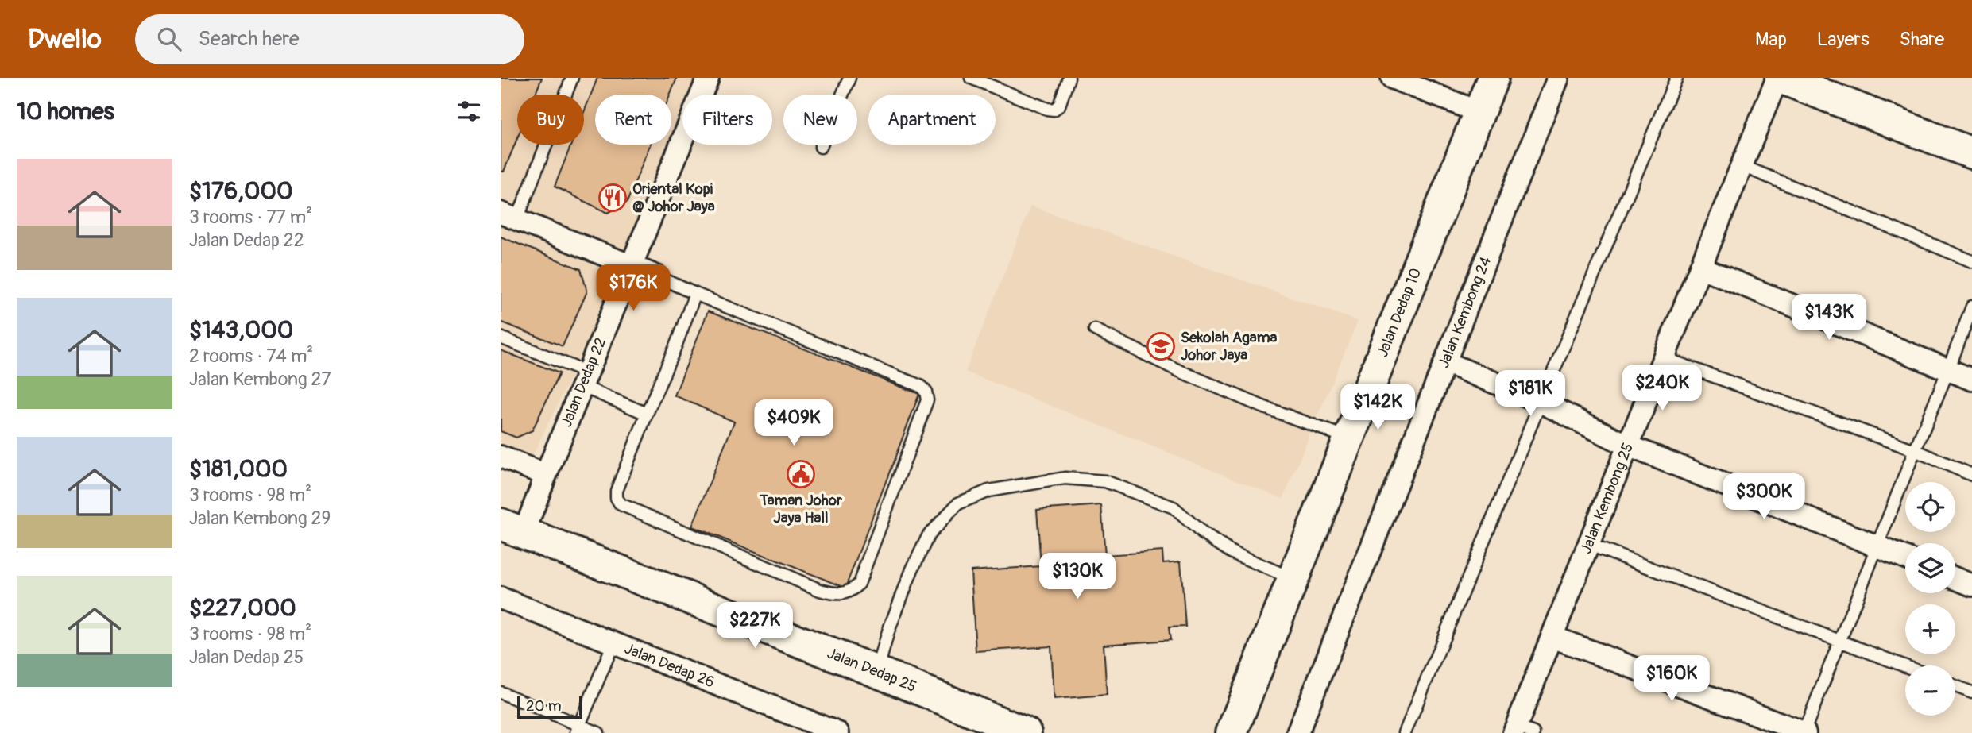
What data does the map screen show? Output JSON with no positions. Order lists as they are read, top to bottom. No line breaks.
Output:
{"streets":{"street":["Jalan Dedap 10","Jalan Kembong 24","Jalan Dedap 22","Jalan Kembong 25","Jalan Dedap 26","Jalan Dedap 25"]},"crossings":[["Jalan Dedap 22","Jalan Dedap 25"]],"places":{"restaurant":["Oriental Kopi @ Johor Jaya"],"school or university":["Sekolah Agama Johor Jaya"],"public building":["Taman Johor Jaya Hall"]},"scale_bar":"20 m","page":{"header":"Dwello","search":"Search here","nav":["Map","Layers","Share"],"heading":"10 homes","chip":["Buy","Rent","Filters","New","Apartment"],"list":[{"name":"$176,000","note":"3 rooms · 77 m² · Jalan Dedap 22"},{"name":"$143,000","note":"2 rooms · 74 m² · Jalan Kembong 27"},{"name":"$181,000","note":"3 rooms · 98 m² · Jalan Kembong 29"},{"name":"$227,000","note":"3 rooms · 98 m² · Jalan Dedap 25"}],"price":["$176K","$143K","$240K","$181K","$142K","$409K","$300K","$130K","$227K","$160K"],"map_buttons":["+","−"],"scale":"20 m"}}
